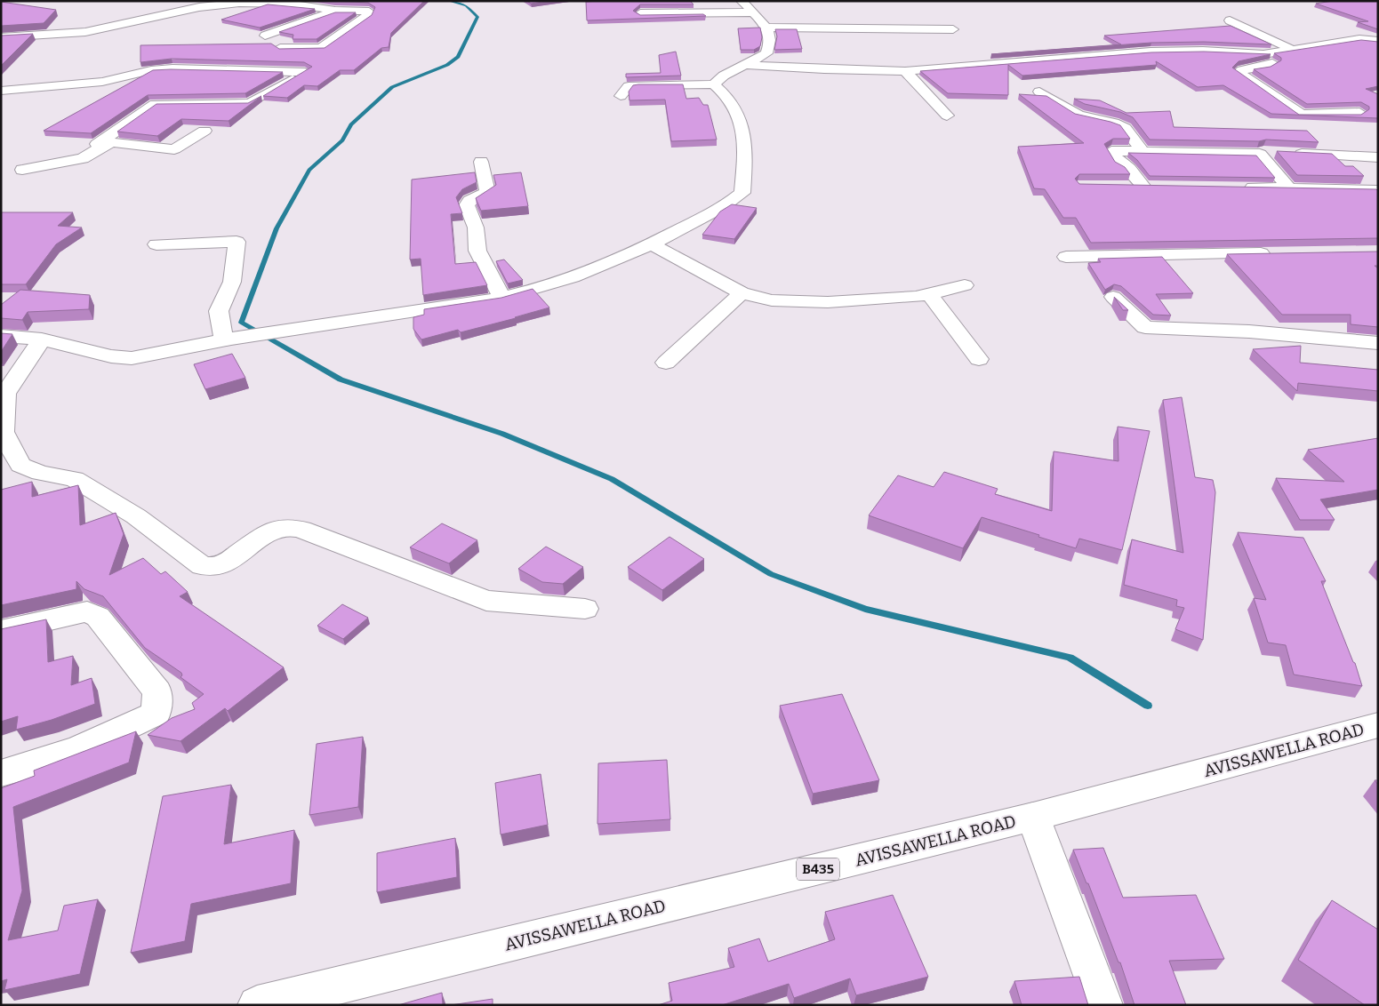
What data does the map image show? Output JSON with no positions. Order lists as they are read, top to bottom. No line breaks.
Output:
{"streets":{"street":["AVISSAWELLA ROAD","B435"]}}
